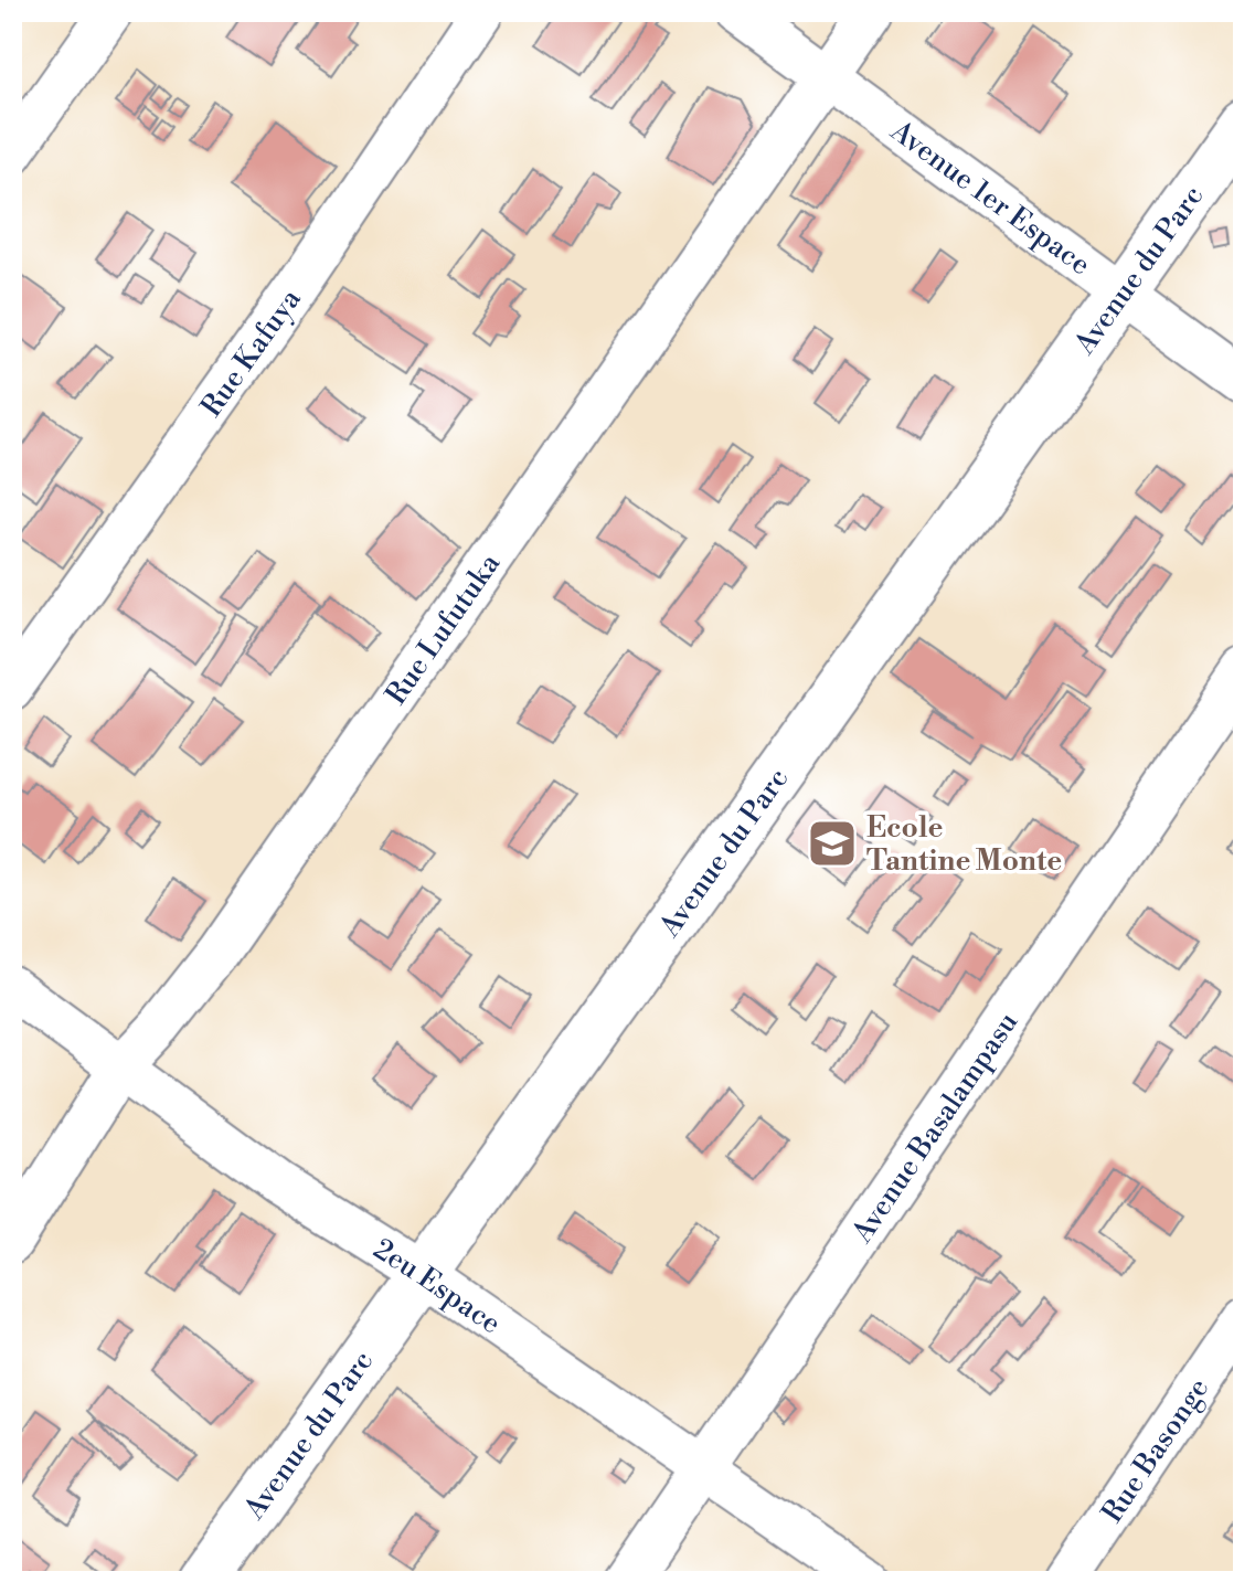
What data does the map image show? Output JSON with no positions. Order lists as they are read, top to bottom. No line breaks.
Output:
{"streets":{"street":["Avenue 1er Espace","Avenue du Parc","Rue Kafuya","Rue Lufutuka","Avenue Basalampasu","2eu Espace","Rue Basonge"]},"crossings":[["Avenue 1er Espace","Avenue du Parc"],["Avenue 1er Espace","Rue Lufutuka"],["Avenue du Parc","2eu Espace"],["Rue Lufutuka","2eu Espace"],["Avenue Basalampasu","2eu Espace"]],"places":{"school or university":["Ecole Tantine Monte"]}}
